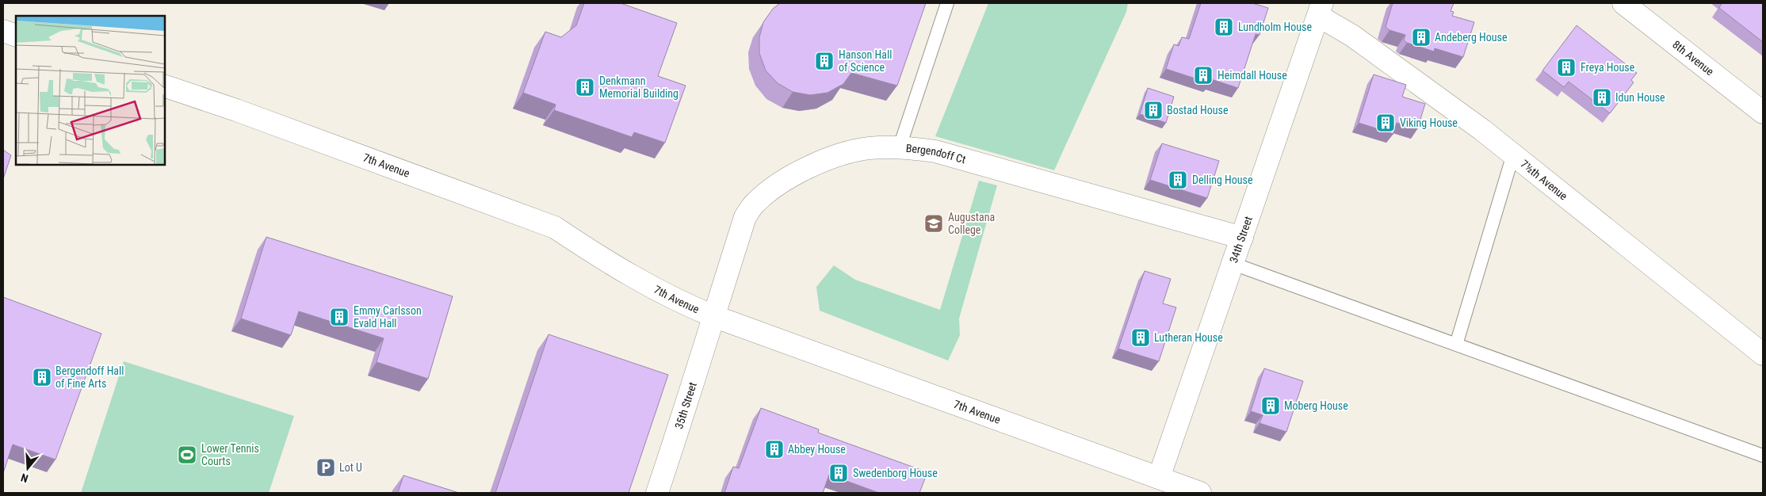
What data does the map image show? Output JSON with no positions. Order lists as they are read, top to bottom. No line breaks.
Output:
{"streets":{"street":["8th Avenue","Bergendoff Ct","7th Avenue","7½th Avenue","34th Street","35th Street"]},"crossings":[["Bergendoff Ct","7th Avenue"],["Bergendoff Ct","34th Street"],["Bergendoff Ct","35th Street"],["7th Avenue","34th Street"],["7th Avenue","35th Street"],["7½th Avenue","34th Street"]],"places":{"building":["Lundholm House","Andeberg House","Hanson Hall of Science","Freya House","Heimdall House","Denkmann Memorial Building","Idun House","Bostad House","Viking House","Delling House","Emmy Carlsson Evald Hall","Lutheran House","Bergendoff Hall of Fine Arts","Moberg House","Abbey House","Swedenborg House"],"school or university":["Augustana College"],"sports":["Lower Tennis Courts"],"parking":["Lot U"]},"north":"bottom"}
